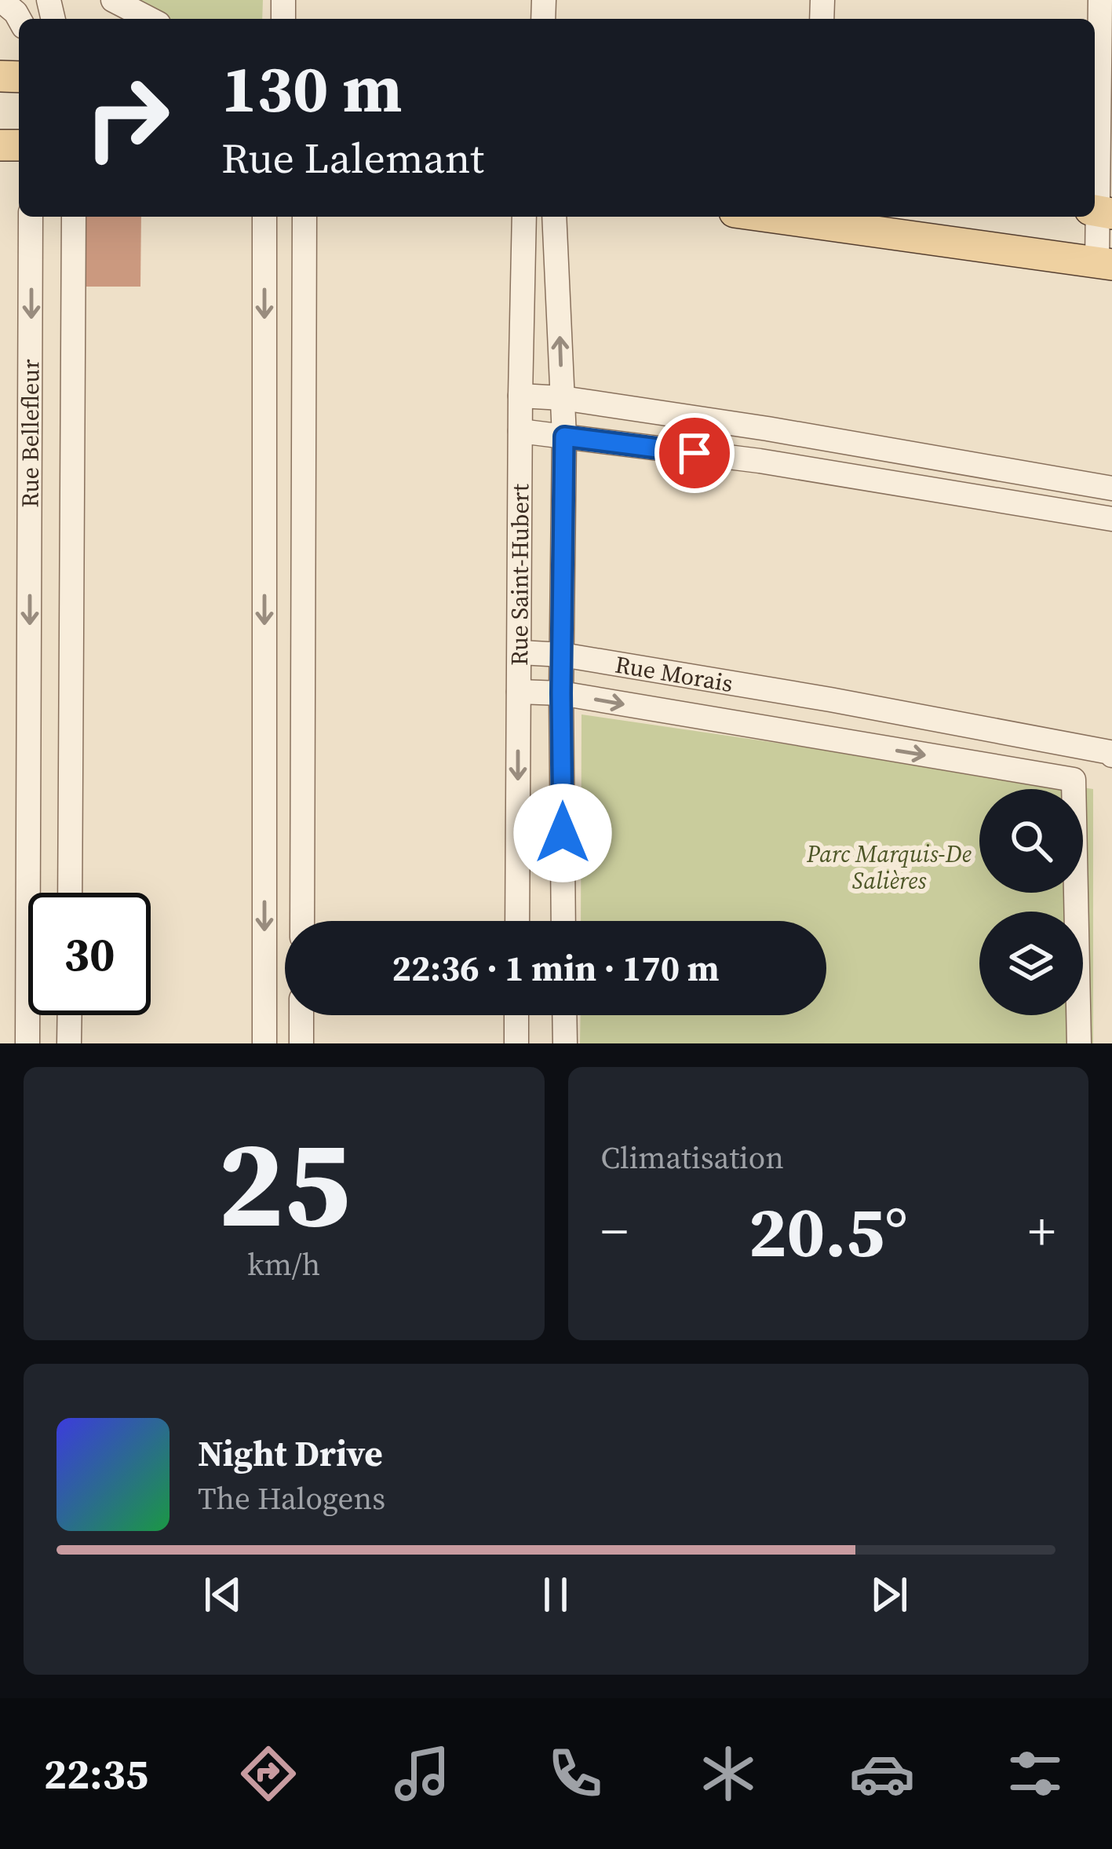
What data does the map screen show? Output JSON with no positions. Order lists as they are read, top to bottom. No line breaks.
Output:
{"streets":{"street":["Rue Bellefleur","Rue Saint-Hubert","Rue Morais"]},"crossings":[["Rue Saint-Hubert","Rue Morais"]],"parks":["Parc Marquis-De Salières"],"page":{"turn":["130 m","Rue Lalemant"],"limit":"30","trip":"22:36 · 1 min · 170 m","tile":[["25","km/h"],"Climatisation"],"heat":["−","20.5°","+"],"song":["Night Drive","The Halogens"],"tabs":"22:35"}}
